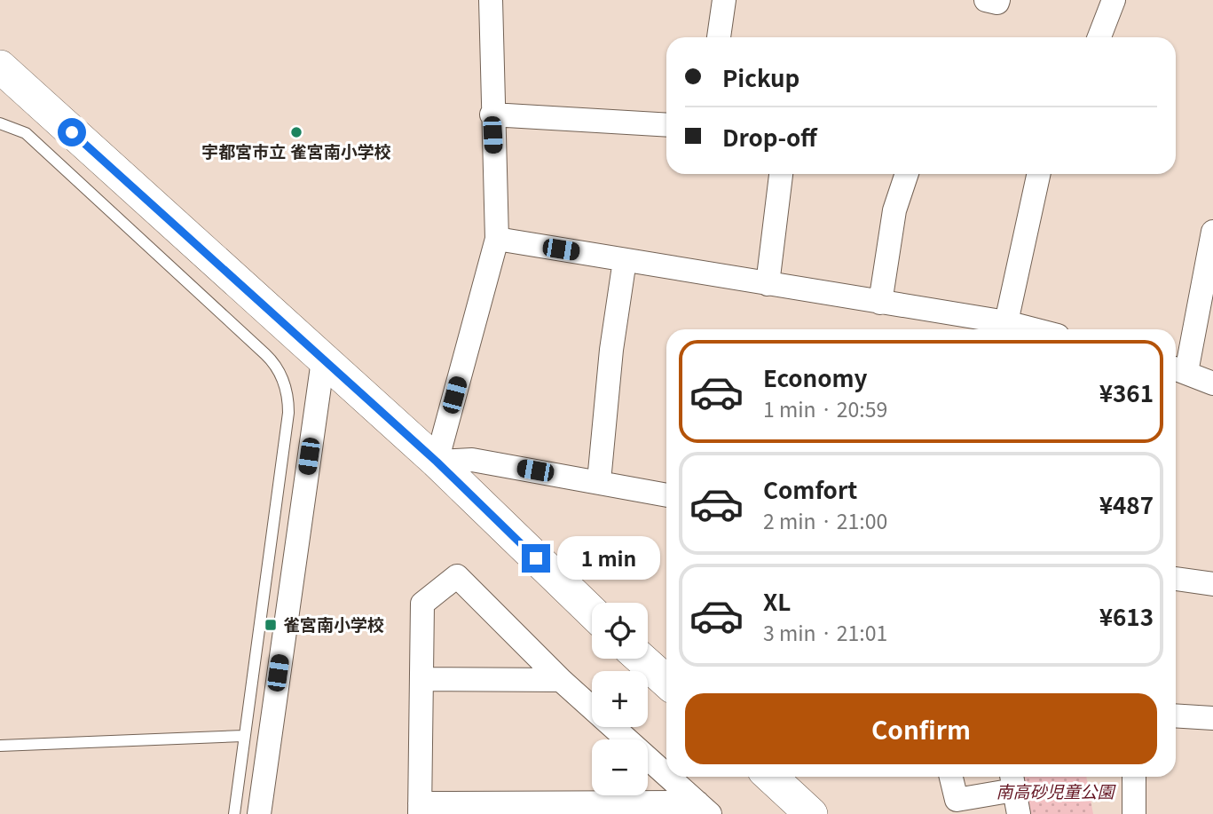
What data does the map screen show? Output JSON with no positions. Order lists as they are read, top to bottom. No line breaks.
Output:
{"parks":["南高砂児童公園"],"places":{"other":["宇都宮市立 雀宮南小学校"],"transit":["雀宮南小学校"]},"page":{"banner":["Pickup","Drop-off"],"list":[{"name":"Economy","note":"1 min · 20:59","value":"¥361"},{"name":"Comfort","note":"2 min · 21:00","value":"¥487"},{"name":"XL","note":"3 min · 21:01","value":"¥613"}],"bubble":"1 min","map_buttons":["+","−"],"buttons":"Confirm"}}
